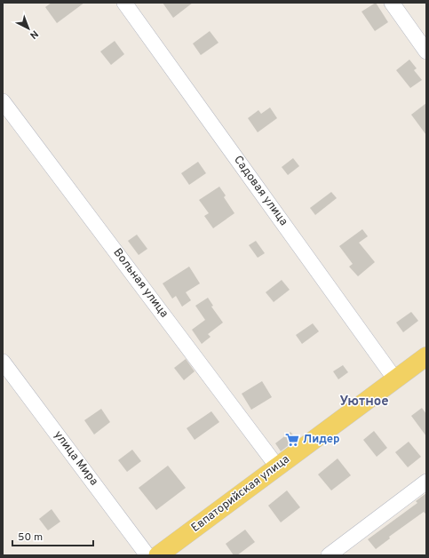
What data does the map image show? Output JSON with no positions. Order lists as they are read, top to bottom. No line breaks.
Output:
{"streets":{"main road":["Евпаторийская улица"],"street":["Садовая улица","Вольная улица","улица Мира"]},"crossings":[["Садовая улица","Евпаторийская улица"],["Вольная улица","Евпаторийская улица"]],"districts":["Уютное"],"places":{"supermarket":["Лидер"]},"scale_bar":"50 m","north":"bottom right"}
